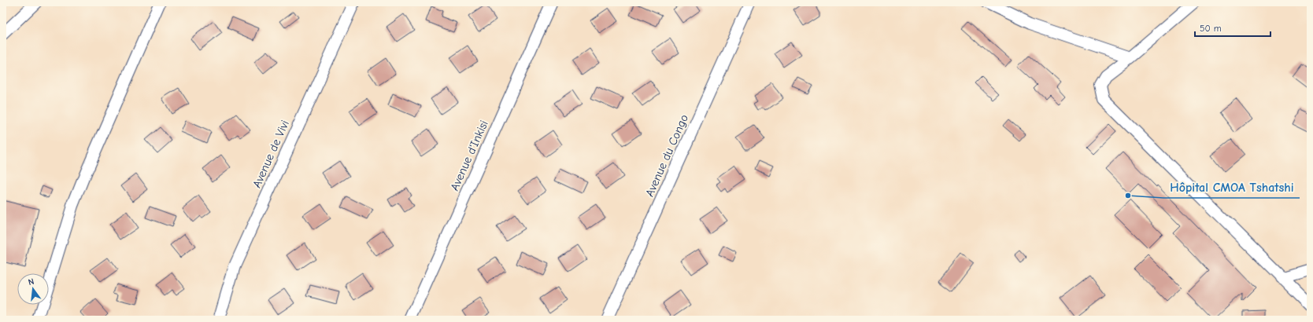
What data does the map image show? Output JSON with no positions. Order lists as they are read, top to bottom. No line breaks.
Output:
{"streets":{"street":["Avenue de Vivi","Avenue d'Inkisi","Avenue du Congo"]},"places":["Hôpital CMOA Tshatshi"],"scale_bar":"50 m","north":"top"}
